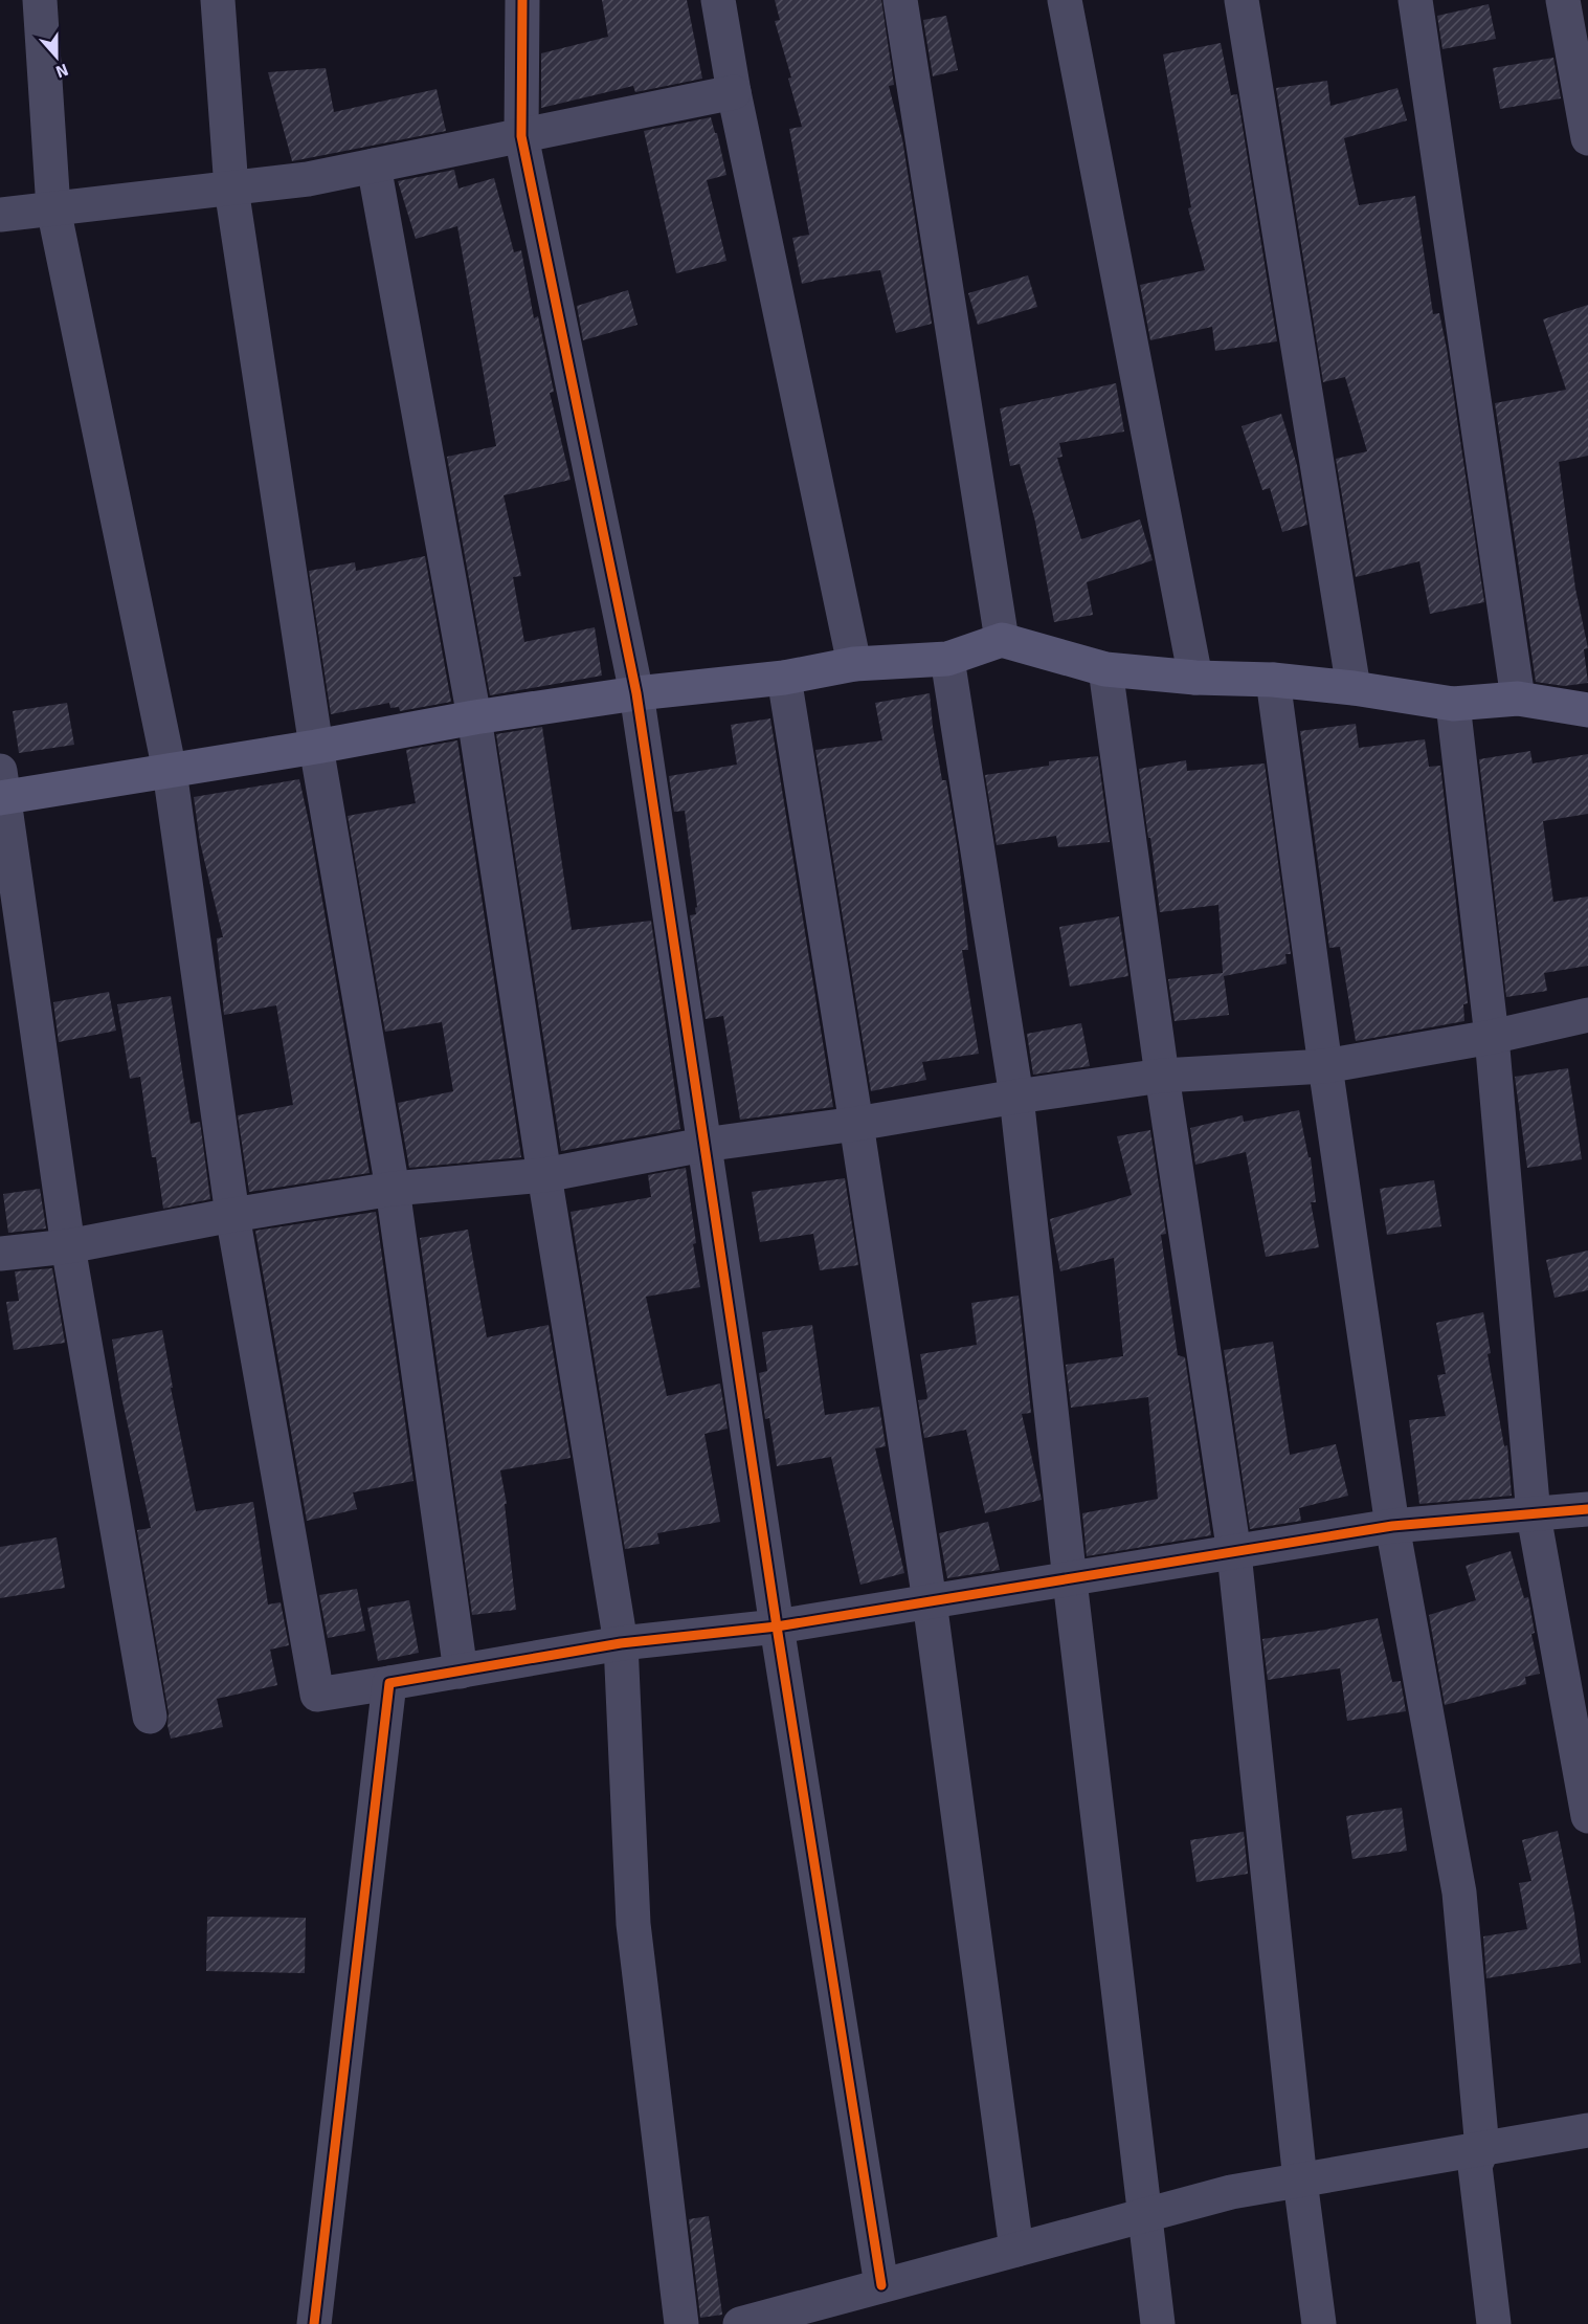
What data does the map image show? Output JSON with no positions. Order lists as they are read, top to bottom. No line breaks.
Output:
{"north":"bottom"}
